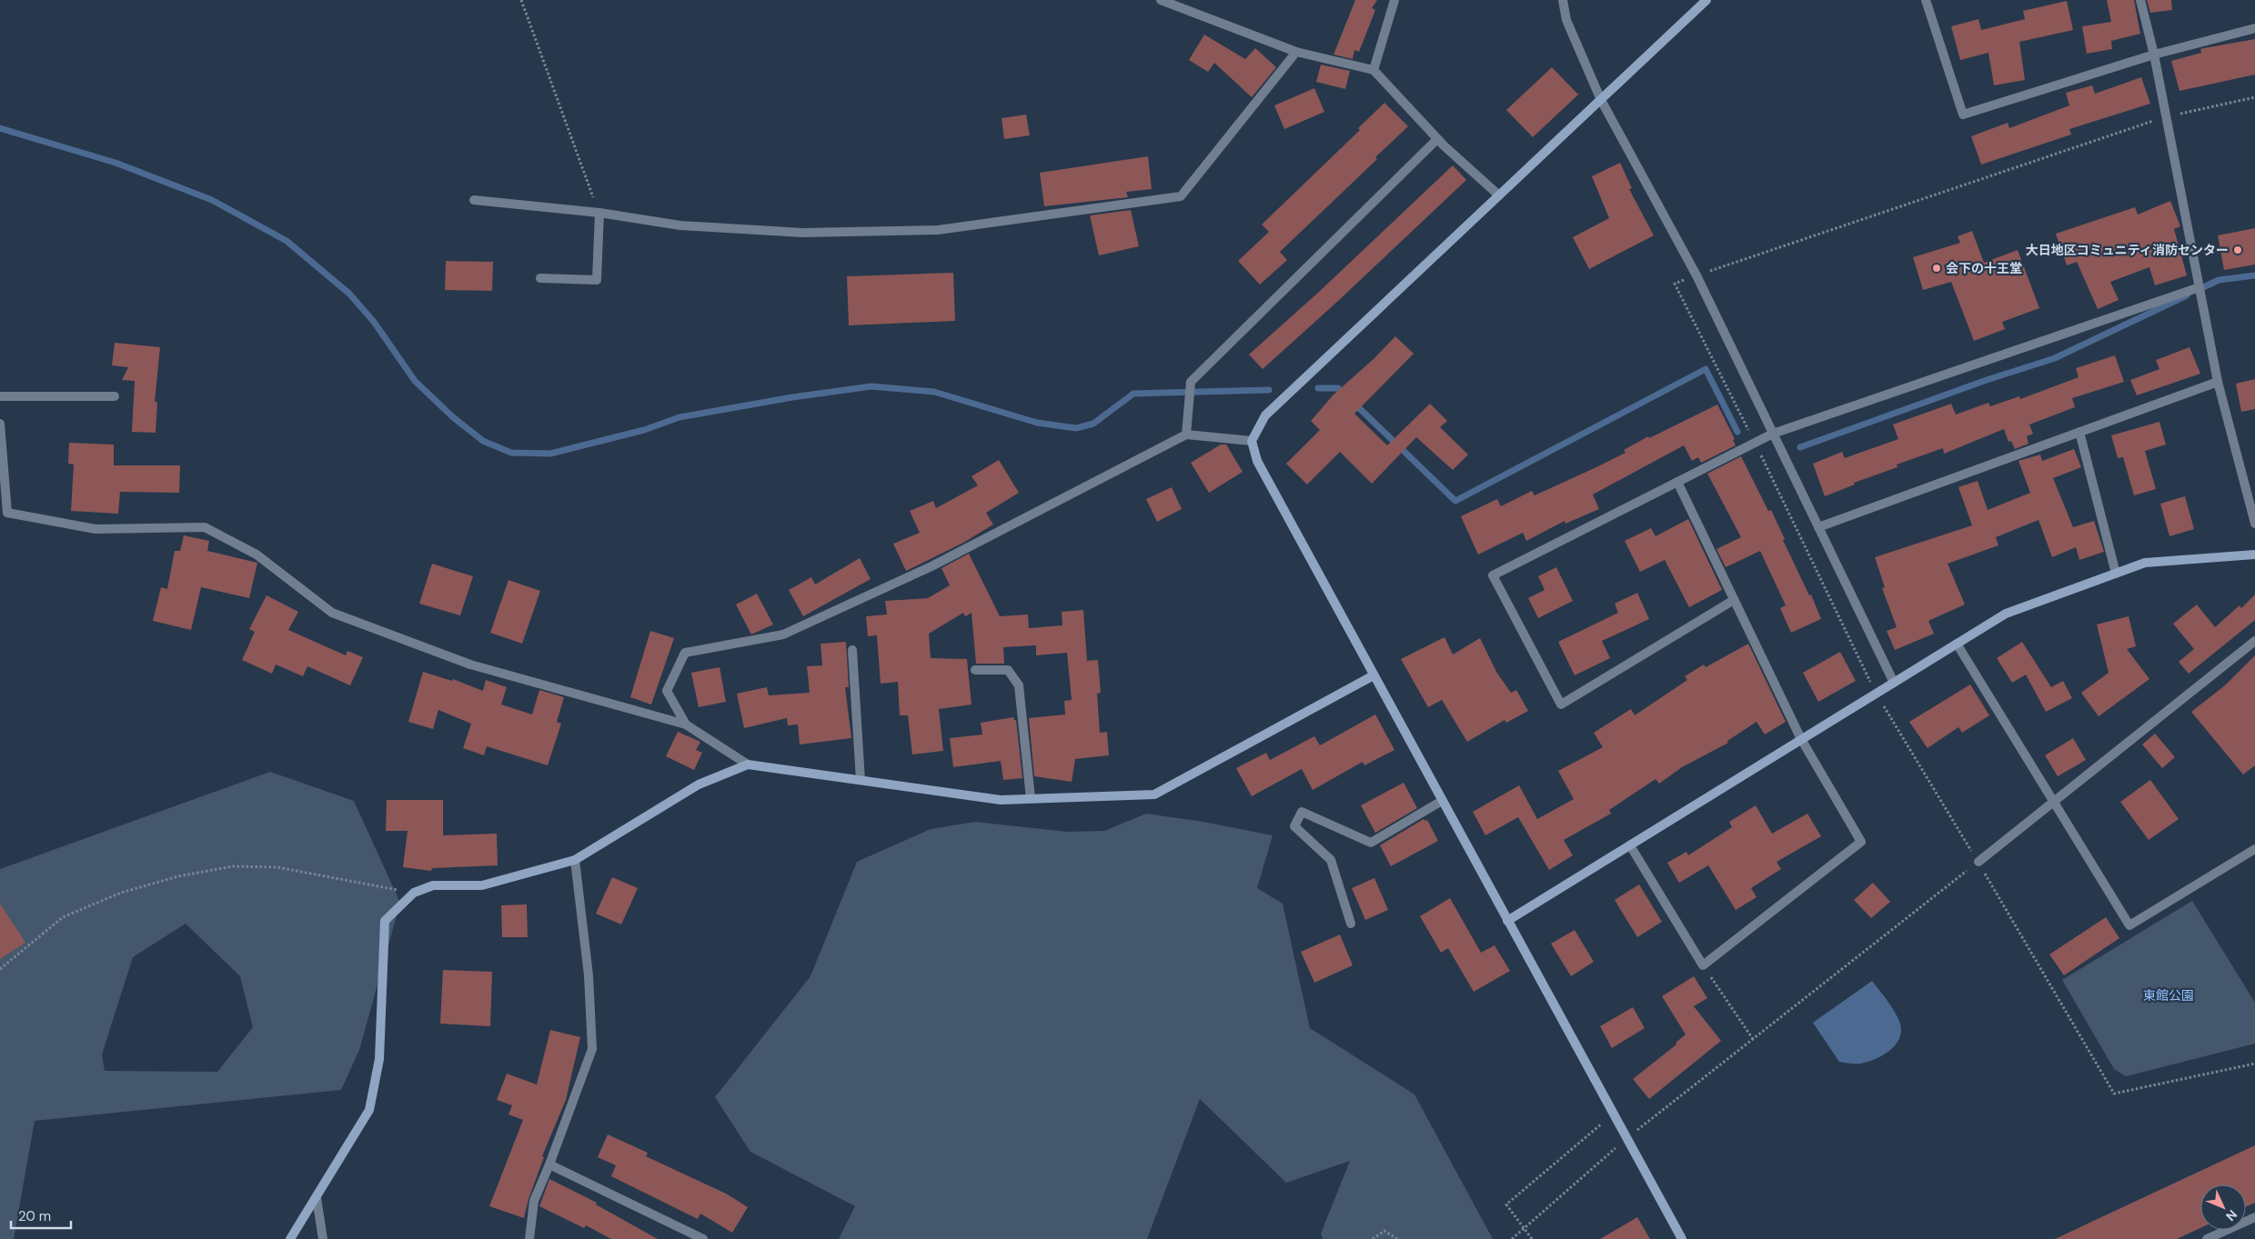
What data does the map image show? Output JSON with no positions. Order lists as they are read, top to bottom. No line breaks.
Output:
{"parks":["東館公園"],"places":["大日地区コミュニティ消防センター","会下の十王堂"],"scale_bar":"20 m","north":"bottom right"}
